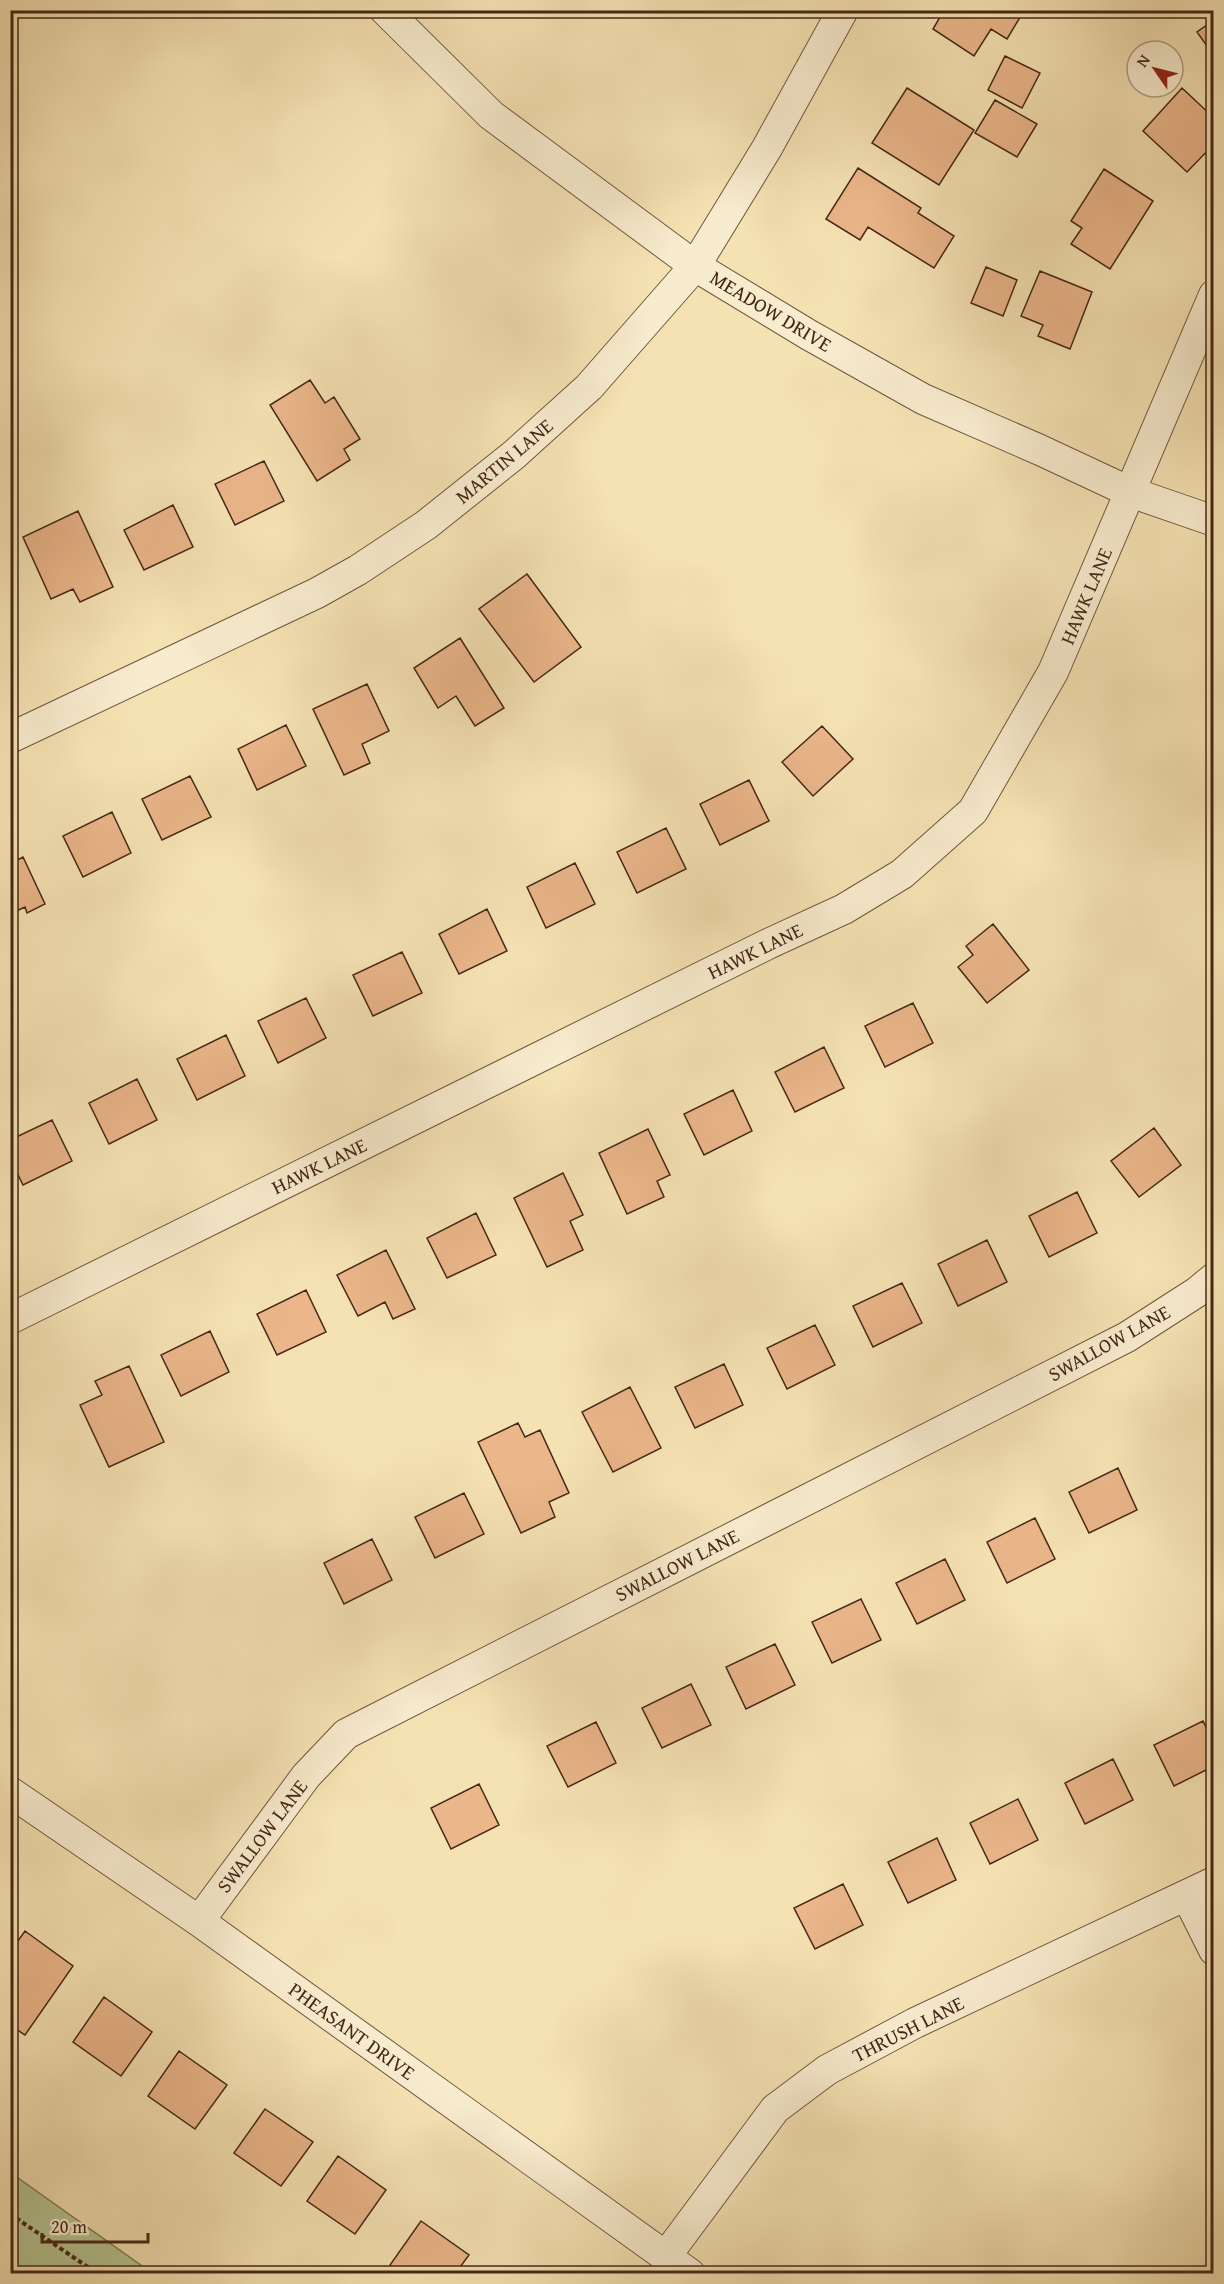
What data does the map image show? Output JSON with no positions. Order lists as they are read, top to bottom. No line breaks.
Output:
{"streets":{"street":["MEADOW DRIVE","MARTIN LANE","HAWK LANE","SWALLOW LANE","THRUSH LANE","PHEASANT DRIVE"]},"crossings":[["MEADOW DRIVE","MARTIN LANE"],["MEADOW DRIVE","HAWK LANE"],["SWALLOW LANE","PHEASANT DRIVE"],["THRUSH LANE","PHEASANT DRIVE"]],"scale_bar":"20 m","north":"top left"}
